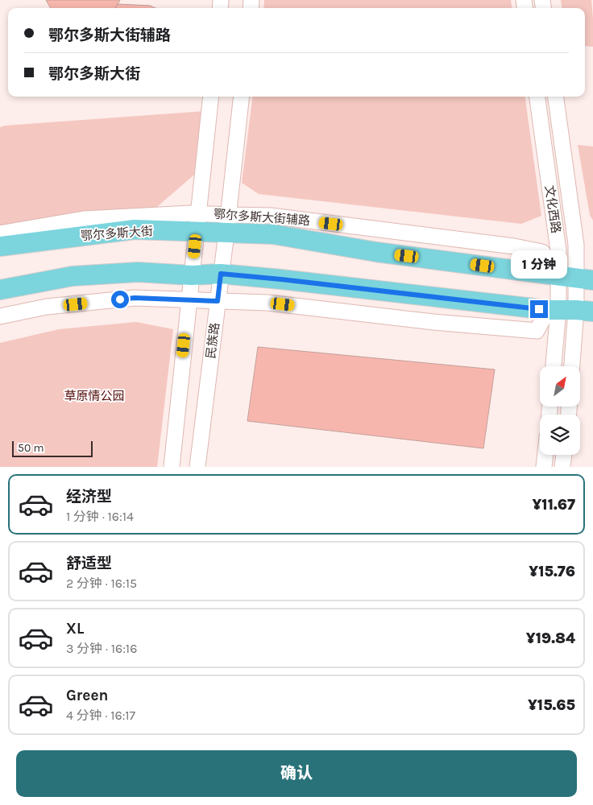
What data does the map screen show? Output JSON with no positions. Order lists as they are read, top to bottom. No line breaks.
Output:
{"streets":{"main road":["鄂尔多斯大街"],"street":["文化西路","鄂尔多斯大街辅路","民族路"]},"crossings":[["文化西路","鄂尔多斯大街"],["鄂尔多斯大街辅路","鄂尔多斯大街"],["鄂尔多斯大街","民族路"]],"parks":["草原情公园"],"scale_bar":"50 m","north":"top right","page":{"banner":["鄂尔多斯大街辅路","鄂尔多斯大街"],"bubble":"1 分钟","scale":"50 m","list":[{"name":"经济型","note":"1 分钟 · 16:14","value":"¥11.67"},{"name":"舒适型","note":"2 分钟 · 16:15","value":"¥15.76"},{"name":"XL","note":"3 分钟 · 16:16","value":"¥19.84"},{"name":"Green","note":"4 分钟 · 16:17","value":"¥15.65"}],"buttons":"确认"}}
